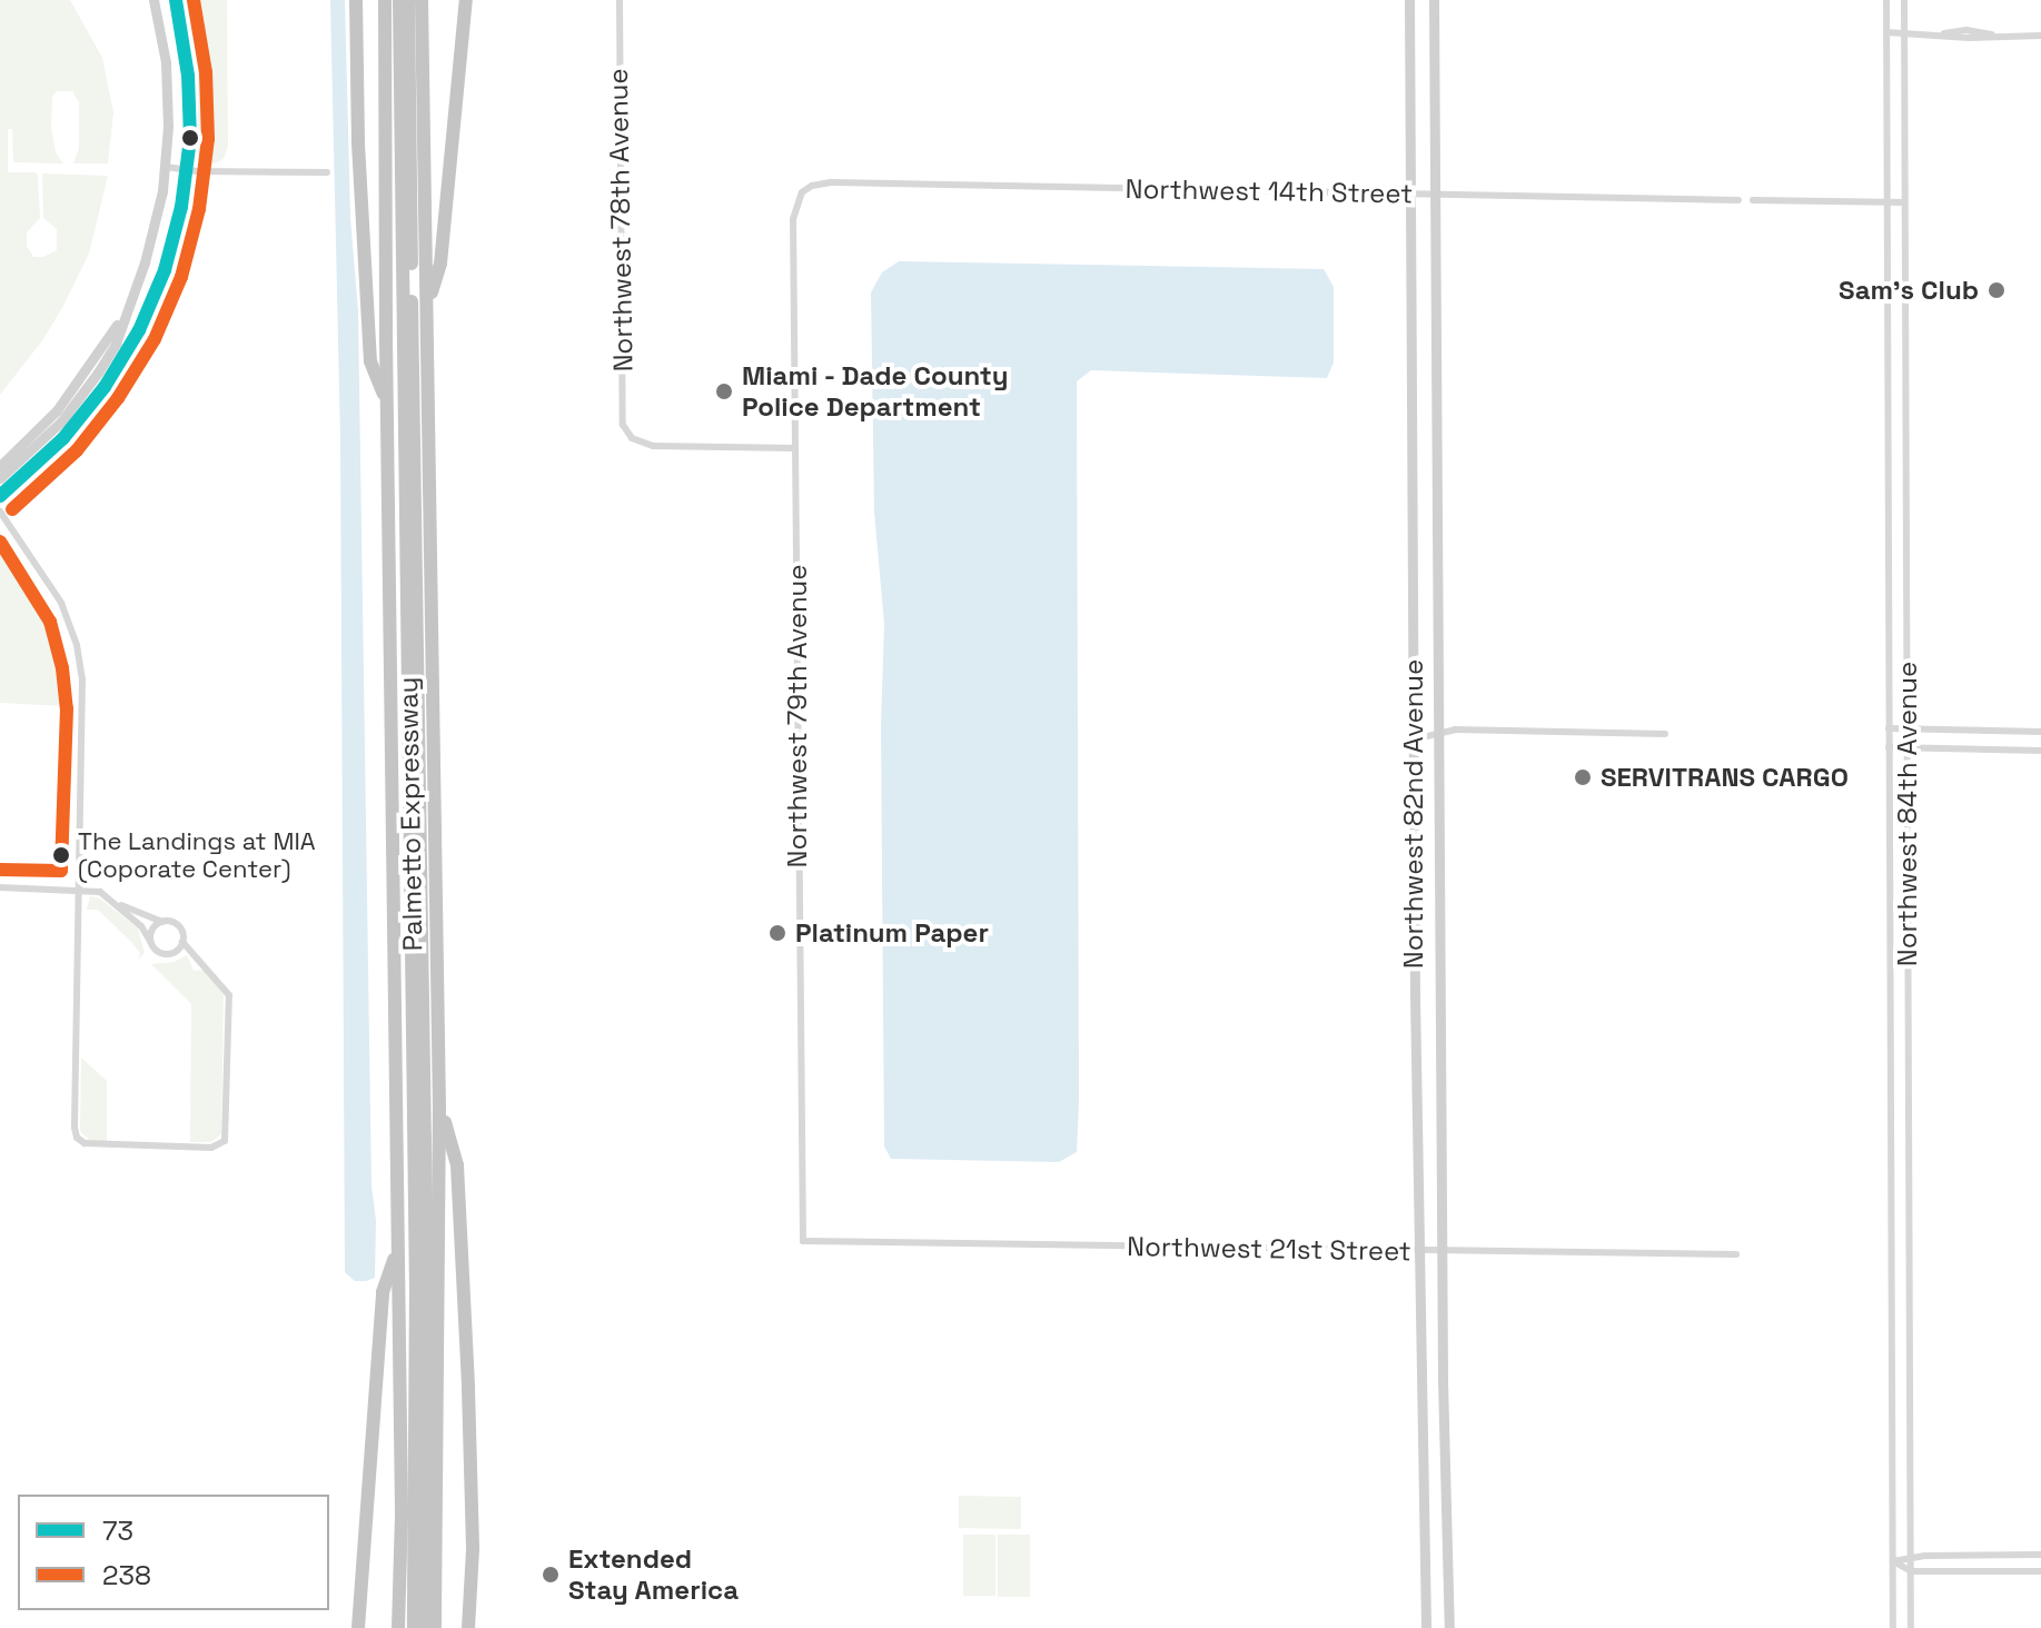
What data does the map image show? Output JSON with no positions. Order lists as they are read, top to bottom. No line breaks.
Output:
{"streets":{"highway":["Palmetto Expressway"],"street":["Northwest 14th Street","Northwest 78th Avenue","Northwest 79th Avenue","Northwest 82nd Avenue","Northwest 84th Avenue","Northwest 21st Street"]},"crossings":[["Northwest 14th Street","Northwest 79th Avenue"],["Northwest 14th Street","Northwest 82nd Avenue"],["Northwest 78th Avenue","Northwest 79th Avenue"],["Northwest 79th Avenue","Northwest 21st Street"],["Northwest 82nd Avenue","Northwest 21st Street"]],"places":["Sam's Club","Miami - Dade County Police Department","SERVITRANS CARGO","The Landings at MIA (Coporate Center)","Platinum Paper","Extended Stay America"],"lines":["transit line 73","transit line 238"],"legend":["73","238"]}
